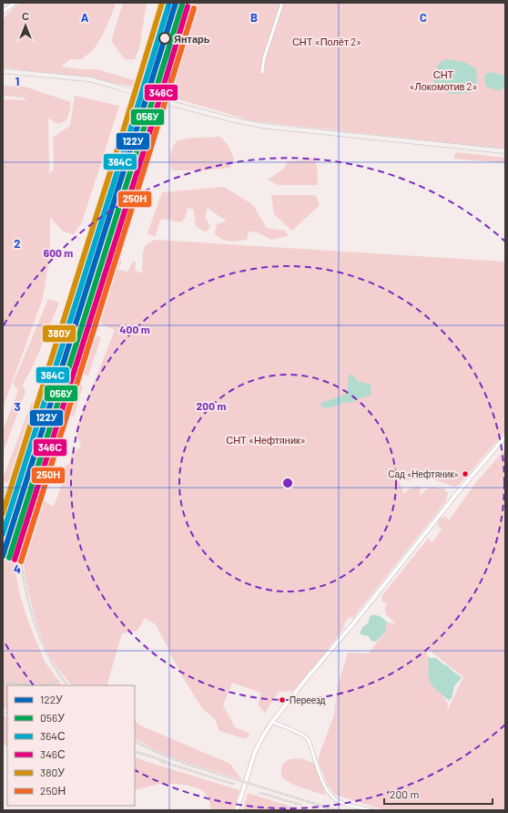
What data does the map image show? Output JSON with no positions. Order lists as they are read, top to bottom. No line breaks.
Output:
{"parks":["СНТ «Полёт 2»","СНТ «Локомотив 2»","СНТ «Нефтяник»"],"places":["Янтарь","Сад «Нефтяник»","Переезд"],"lines":["transit line 122У","transit line 364С","transit line 380У","transit line 056У","transit line 346С","transit line 250Н"],"legend":["122У","056У","364С","346С","380У","250Н"],"scale_bar":"200 m","north":"top","grid":{"columns":["A","B","C"],"rows":["1","2","3","4"]},"rings":["600 m","400 m","200 m"]}
